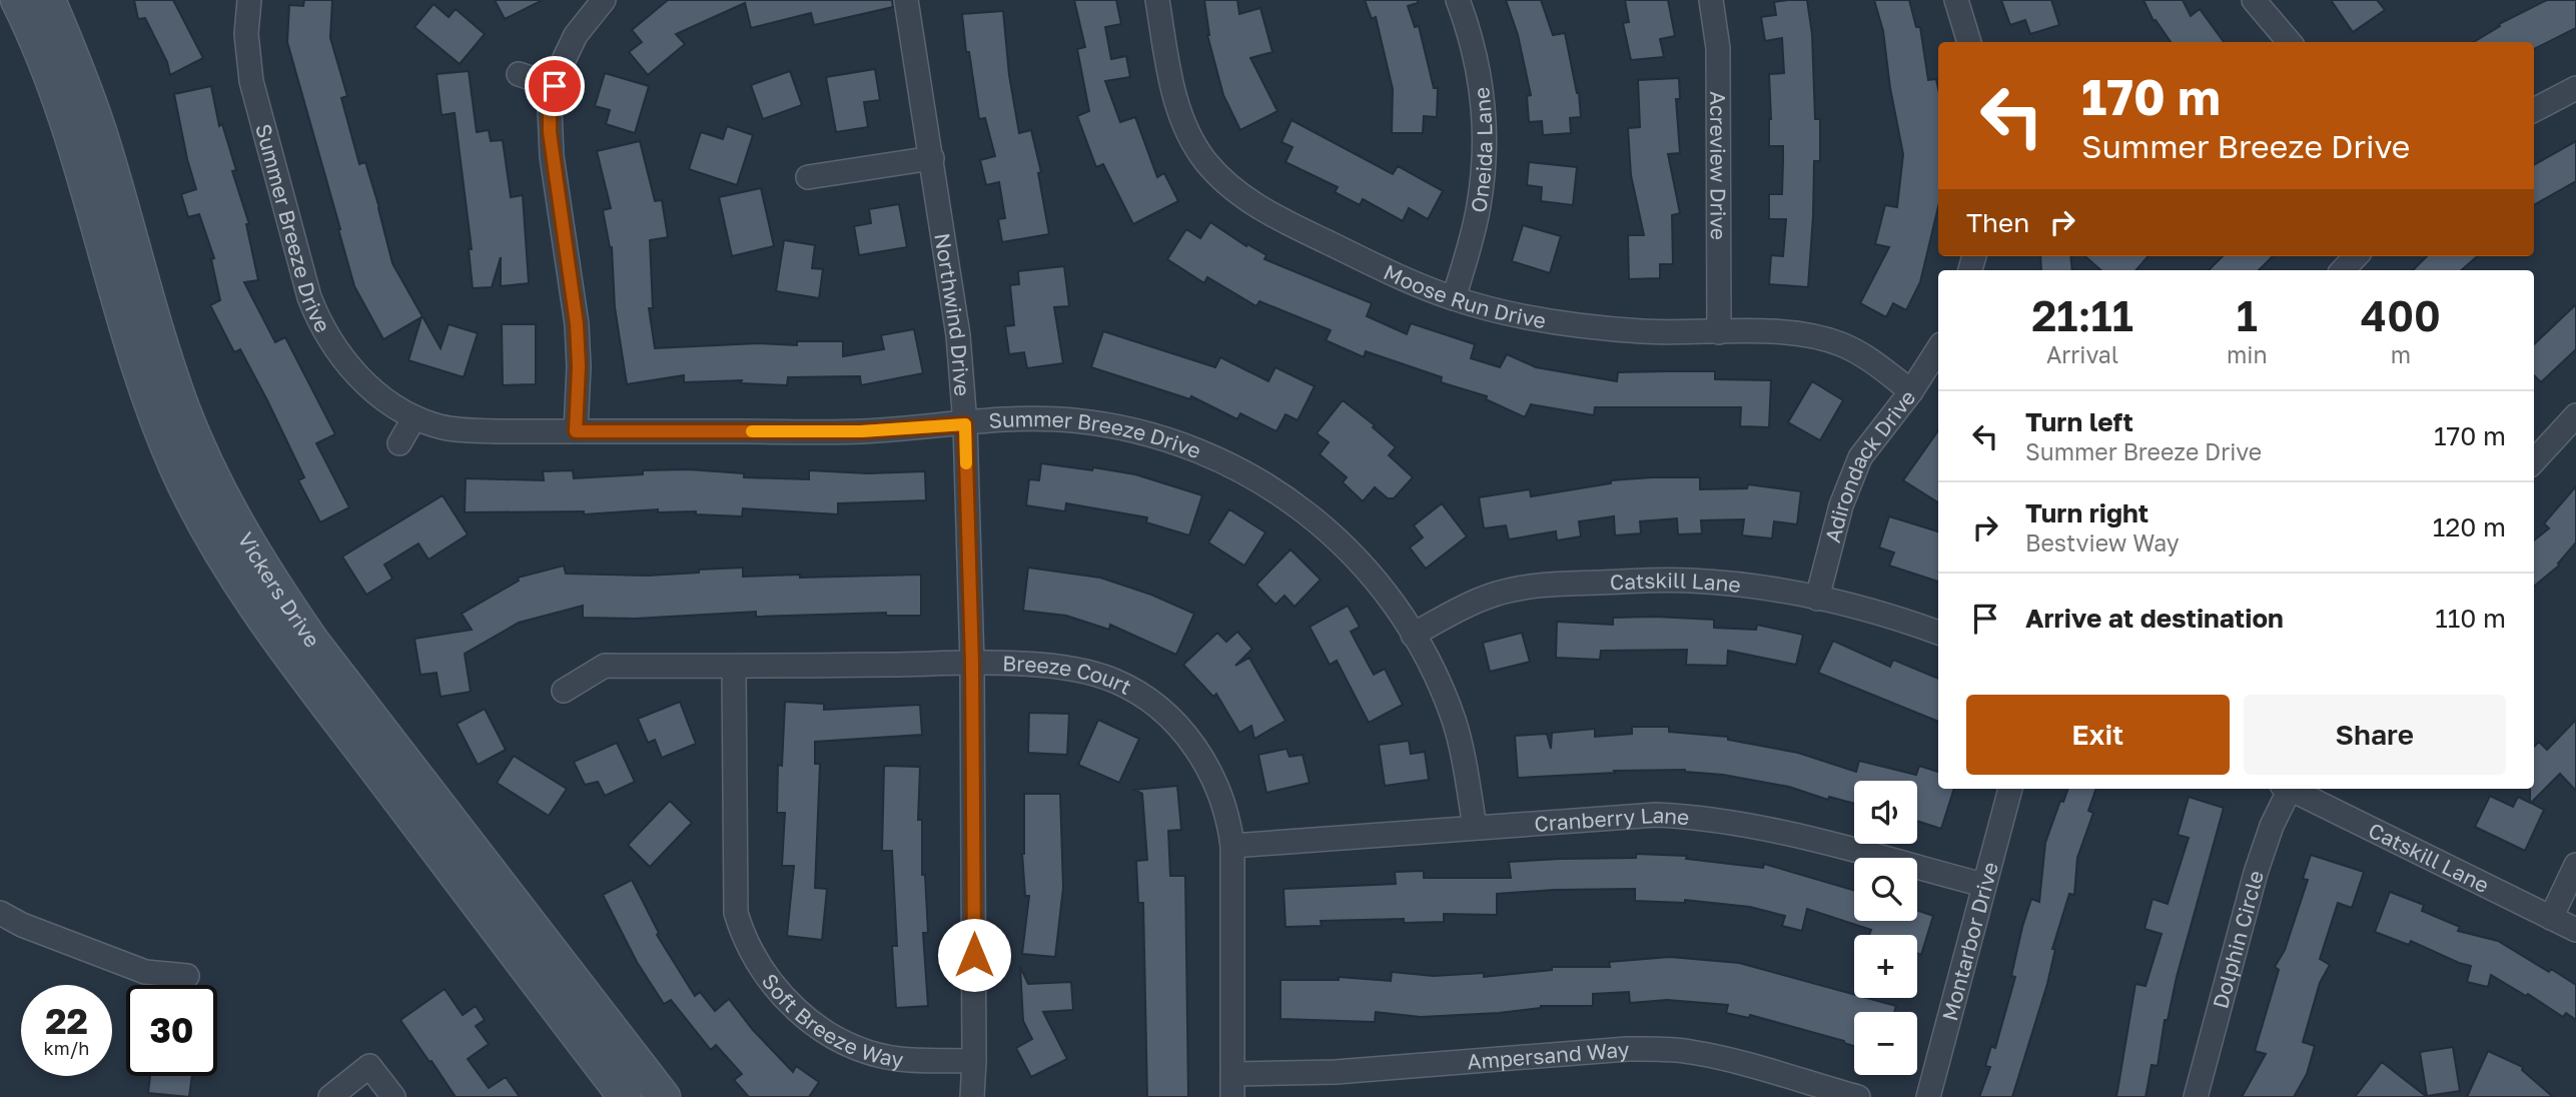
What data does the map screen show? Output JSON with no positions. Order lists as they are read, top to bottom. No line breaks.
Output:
{"streets":{"main road":["Vickers Drive"],"street":["Oneida Lane","Acreview Drive","Summer Breeze Drive","Moose Run Drive","Northwind Drive","Adirondack Drive","Catskill Lane","Breeze Court","Cranberry Lane","Dolphin Circle","Montarbor Drive","Soft Breeze Way","Ampersand Way"]},"crossings":[["Oneida Lane","Moose Run Drive"],["Acreview Drive","Moose Run Drive"],["Summer Breeze Drive","Northwind Drive"],["Summer Breeze Drive","Catskill Lane"],["Summer Breeze Drive","Cranberry Lane"],["Moose Run Drive","Adirondack Drive"],["Northwind Drive","Breeze Court"],["Northwind Drive","Soft Breeze Way"],["Adirondack Drive","Catskill Lane"],["Breeze Court","Cranberry Lane"],["Breeze Court","Soft Breeze Way"],["Breeze Court","Ampersand Way"],["Cranberry Lane","Montarbor Drive"]],"page":{"turn":["170 m","Summer Breeze Drive"],"then":"Then","eta":["21:11","Arrival","1","min","400","m"],"list":[{"name":"Turn left","note":"Summer Breeze Drive","value":"170 m"},{"name":"Turn right","note":"Bestview Way","value":"120 m"},{"name":"Arrive at destination","value":"110 m"}],"buttons":["Exit","Share"],"map_buttons":["+","−"],"speed":"22 km/h","limit":"30"}}
